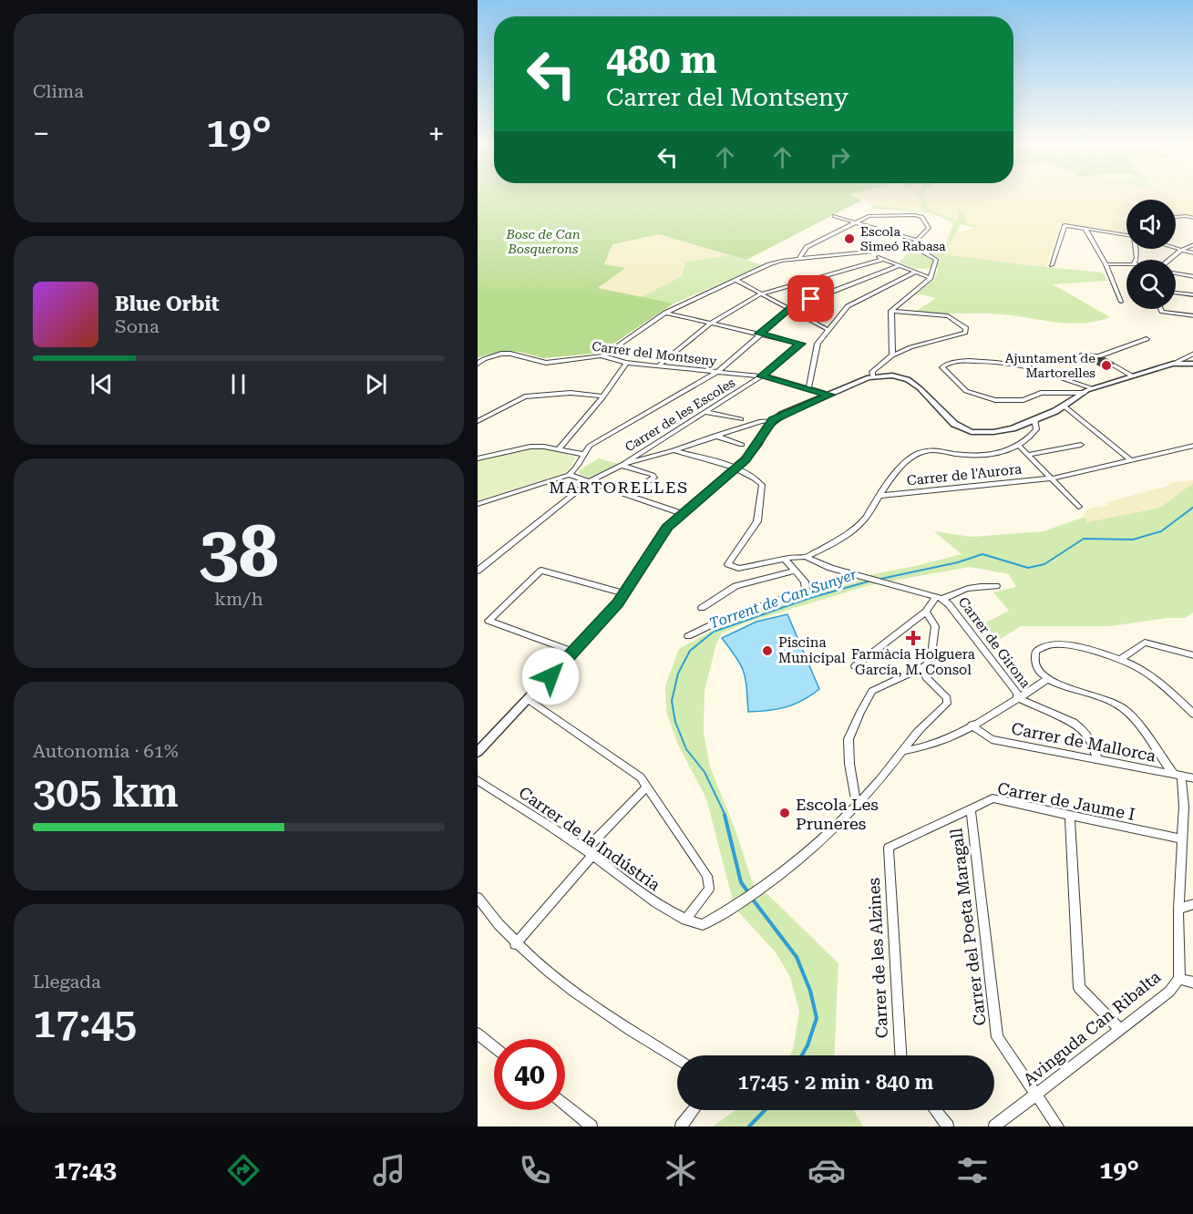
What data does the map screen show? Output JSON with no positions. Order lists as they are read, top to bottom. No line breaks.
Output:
{"streets":{"street":["Carrer del Montseny","Carrer de les Escoles","Carrer de l'Aurora","Carrer de Girona","Carrer de Mallorca","Carrer de Jaume I","Carrer de la Indústria","Carrer del Poeta Maragall","Carrer de les Alzines","Avinguda Can Ribalta"]},"crossings":[["Carrer del Montseny","Carrer de les Escoles"],["Carrer de Girona","Carrer de Mallorca"],["Carrer de Mallorca","Avinguda Can Ribalta"],["Carrer de Jaume I","Carrer del Poeta Maragall"],["Carrer de Jaume I","Carrer de les Alzines"],["Carrer de Jaume I","Avinguda Can Ribalta"],["Carrer del Poeta Maragall","Avinguda Can Ribalta"]],"districts":["MARTORELLES"],"water":["Torrent de Can Sunyer"],"parks":["Bosc de Can Bosquerons"],"places":{"other":["Escola Simeó Rabasa","Ajuntament de Martorelles","Piscina Municipal","Escola Les Pruneres"],"health":["Farmàcia Holguera García, M. Consol"]},"page":{"tile":["Clima",["38","km/h"],["Autonomía · 61%","305 km"],["Llegada","17:45"]],"turn":["480 m","Carrer del Montseny"],"heat":["−","19°","+"],"song":["Blue Orbit","Sona"],"limit":"40","trip":"17:45 · 2 min · 840 m","tabs":["17:43","19°"]}}
